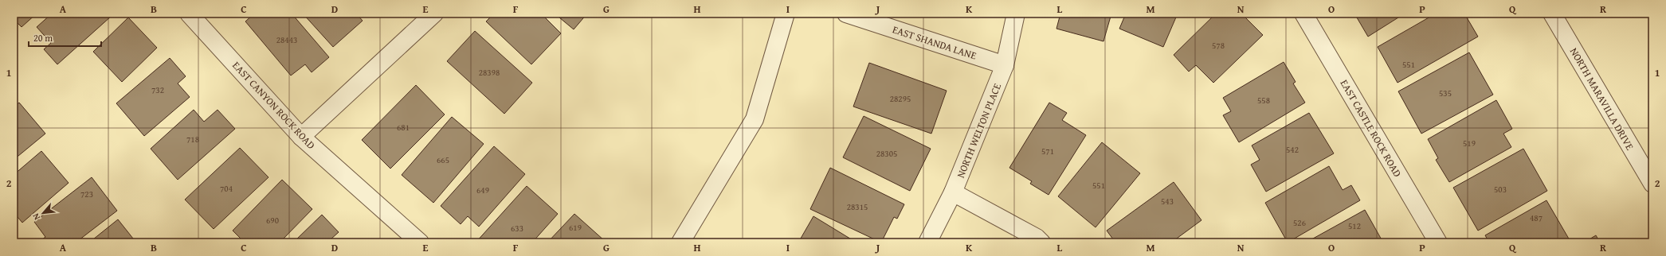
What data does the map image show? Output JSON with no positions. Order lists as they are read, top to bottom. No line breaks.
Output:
{"streets":{"street":["EAST SHANDA LANE","NORTH MARAVILLA DRIVE","EAST CANYON ROCK ROAD","EAST CASTLE ROCK ROAD","NORTH WELTON PLACE"]},"crossings":[["EAST SHANDA LANE","NORTH WELTON PLACE"]],"house_numbers":["28443","578","551","28398","732","535","28295","558","681","718","519","542","571","28305","665","551","704","503","649","723","543","28315","487","690","526","512","619","633"],"scale_bar":"20 m","north":"bottom left","grid":{"columns":["A","B","C","D","E","F","G","H","I","J","K","L","M","N","O","P","Q","R"],"rows":["1","2"]}}
